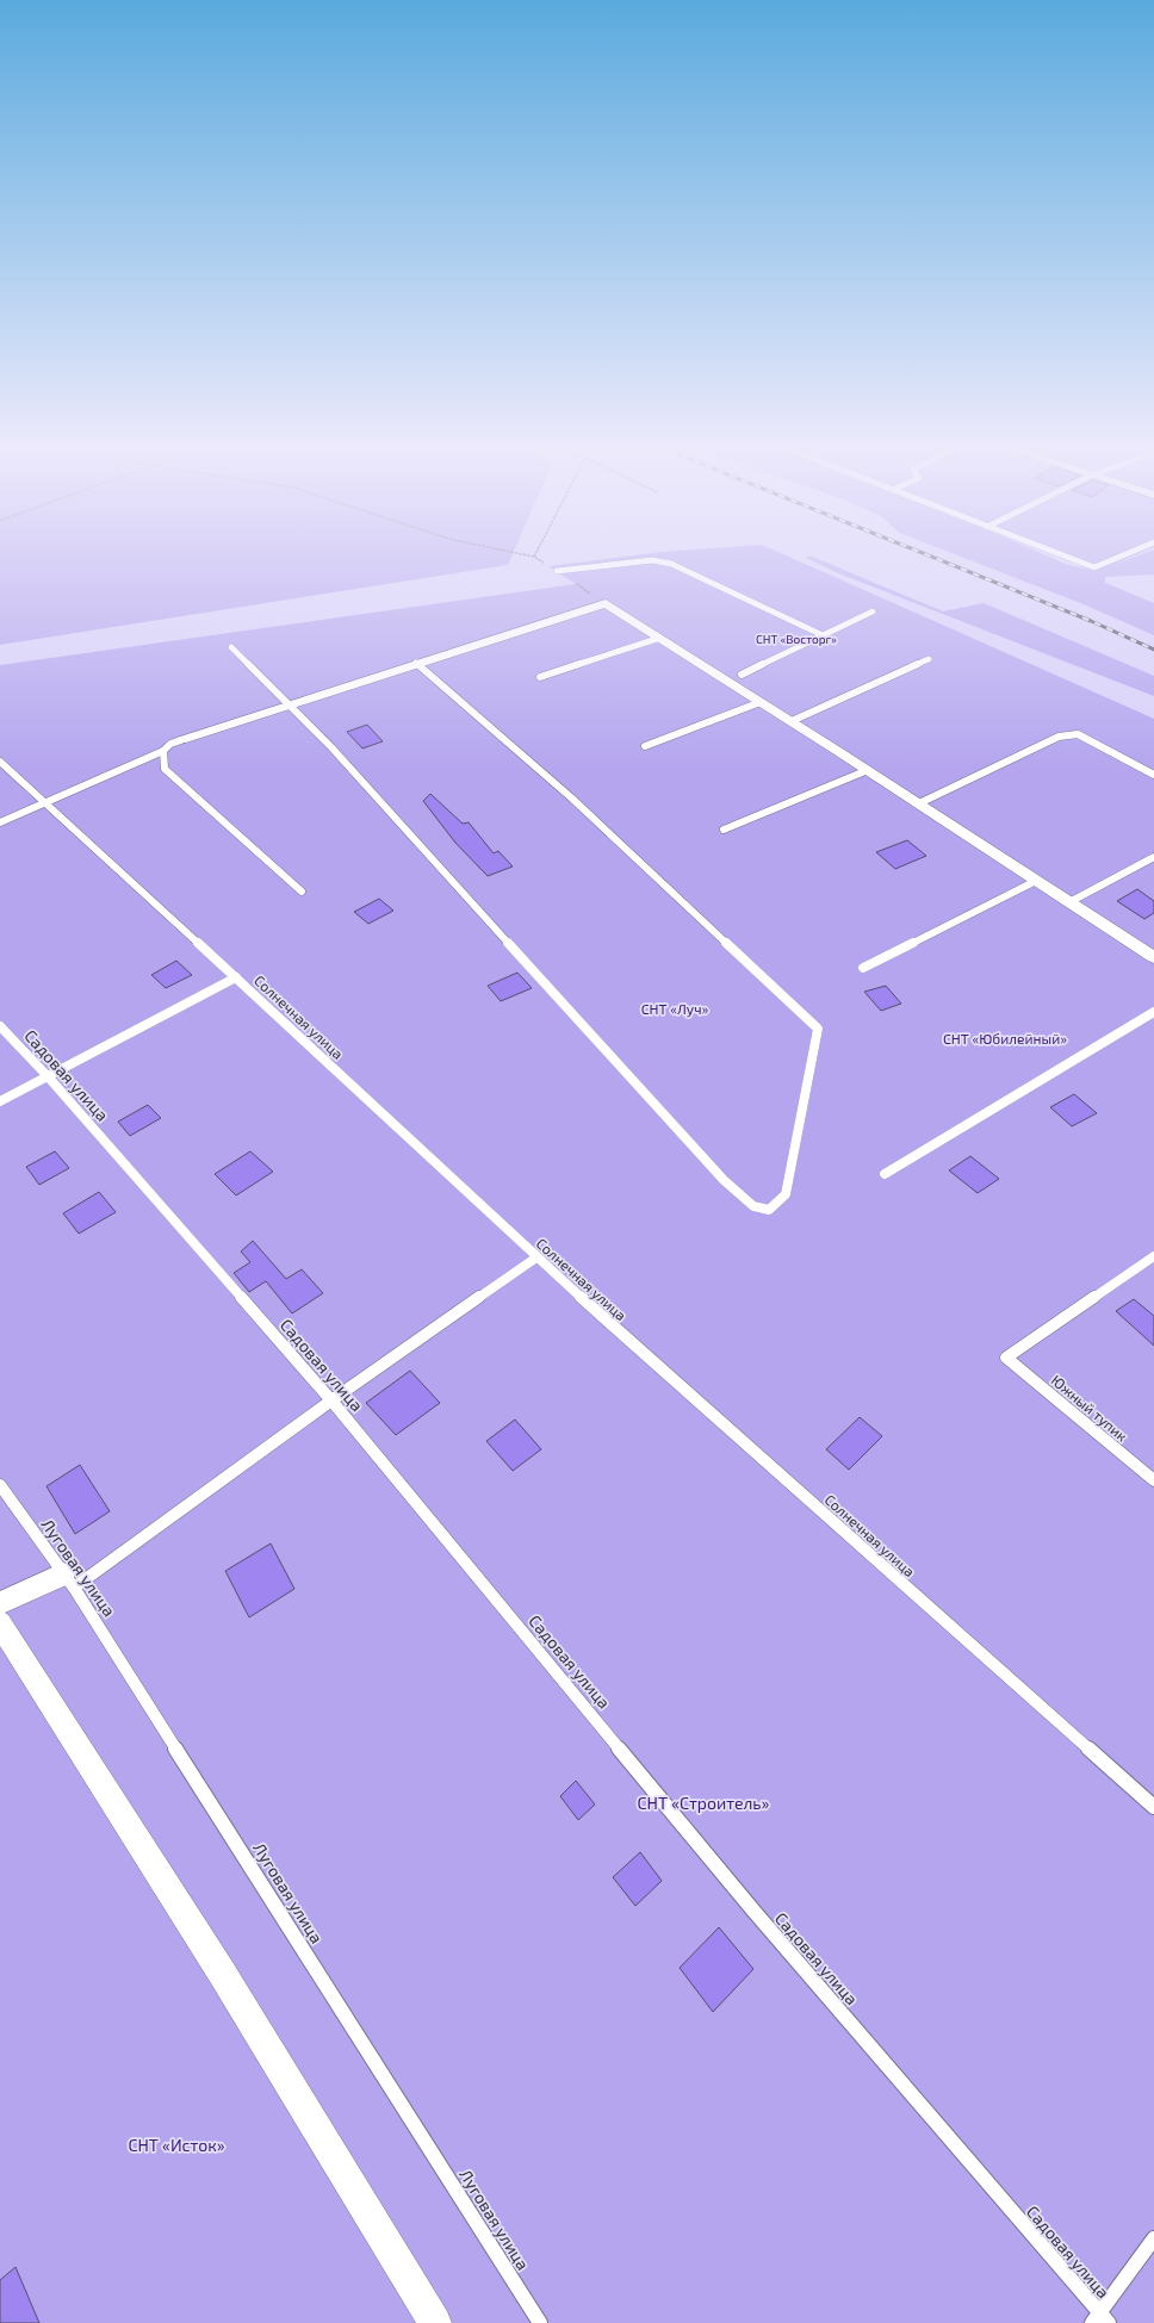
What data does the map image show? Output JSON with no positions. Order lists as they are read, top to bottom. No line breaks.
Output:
{"streets":{"lane":["Солнечная улица","Садовая улица","Южный тупик","Луговая улица"]},"parks":["СНТ «Восторг»","СНТ «Луч»","СНТ «Юбилейный»","СНТ «Строитель»","СНТ «Исток»"]}
